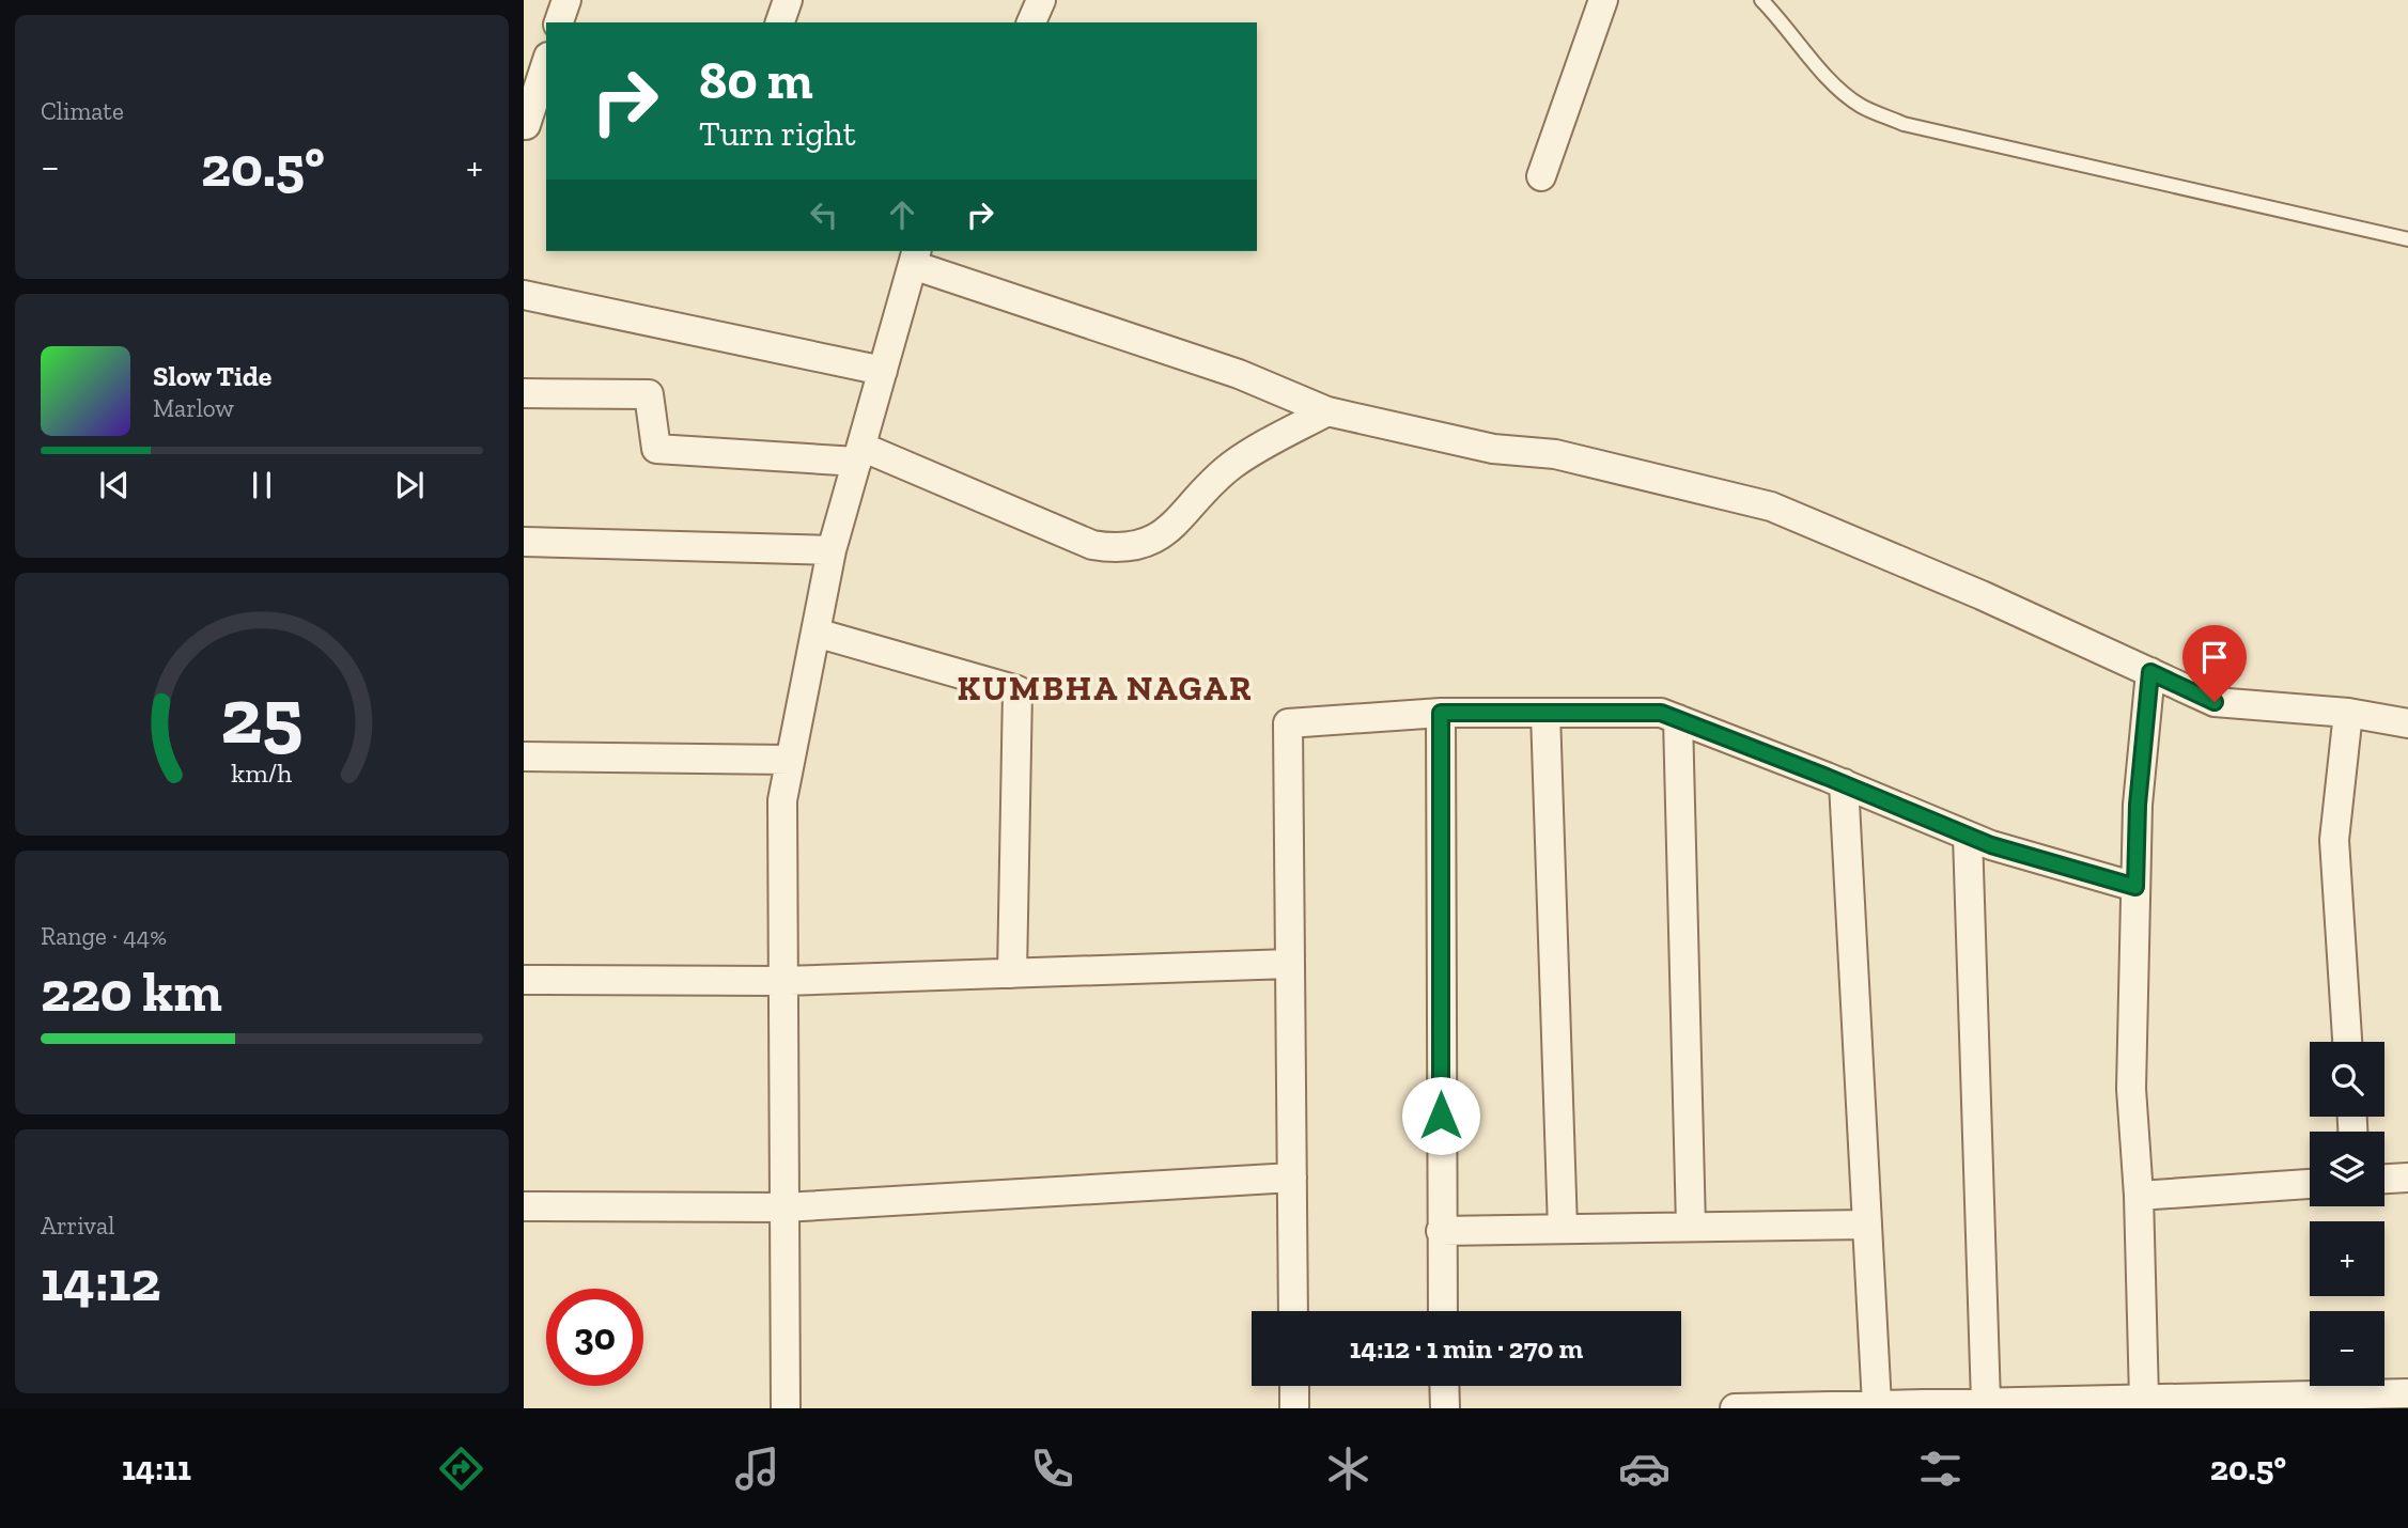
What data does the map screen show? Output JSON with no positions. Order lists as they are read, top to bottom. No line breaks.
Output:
{"districts":["KUMBHA NAGAR"],"page":{"tile":["Climate",["Range · 44%","220 km"],["Arrival","14:12"]],"turn":["80 m","Turn right"],"heat":["−","20.5°","+"],"song":["Slow Tide","Marlow"],"map_buttons":["+","−"],"limit":"30","trip":"14:12 · 1 min · 270 m","tabs":["14:11","20.5°"],"gauge":["25","km/h"]}}
